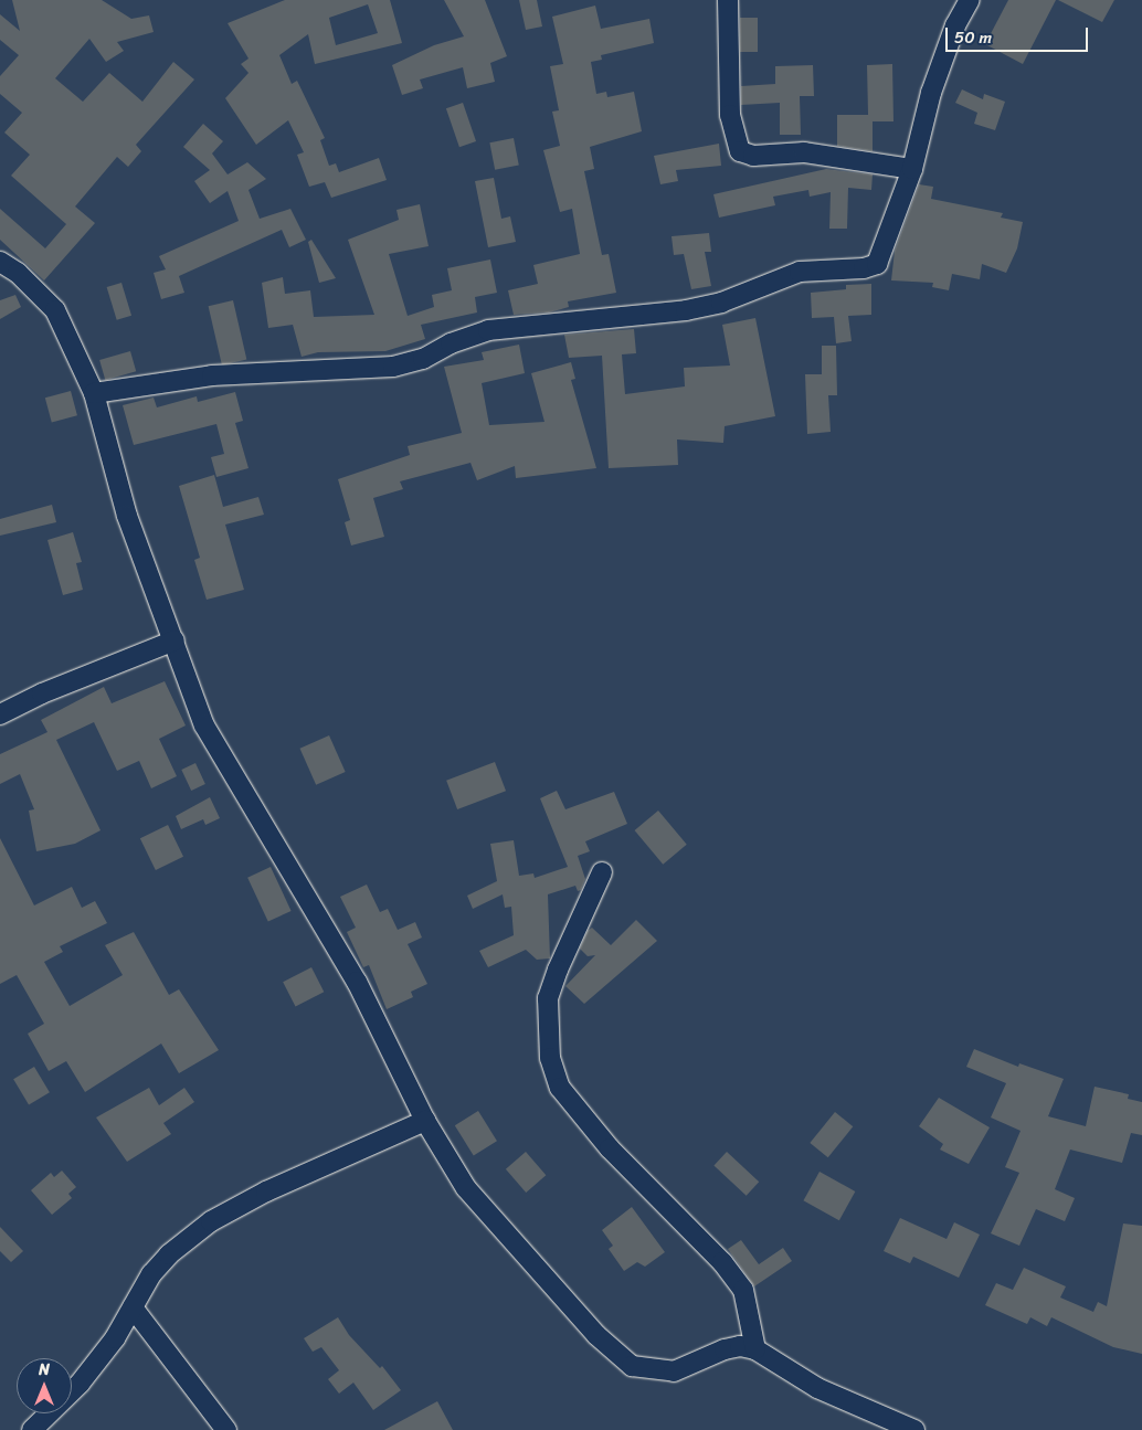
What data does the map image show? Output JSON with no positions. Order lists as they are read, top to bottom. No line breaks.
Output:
{"scale_bar":"50 m","north":"top"}
